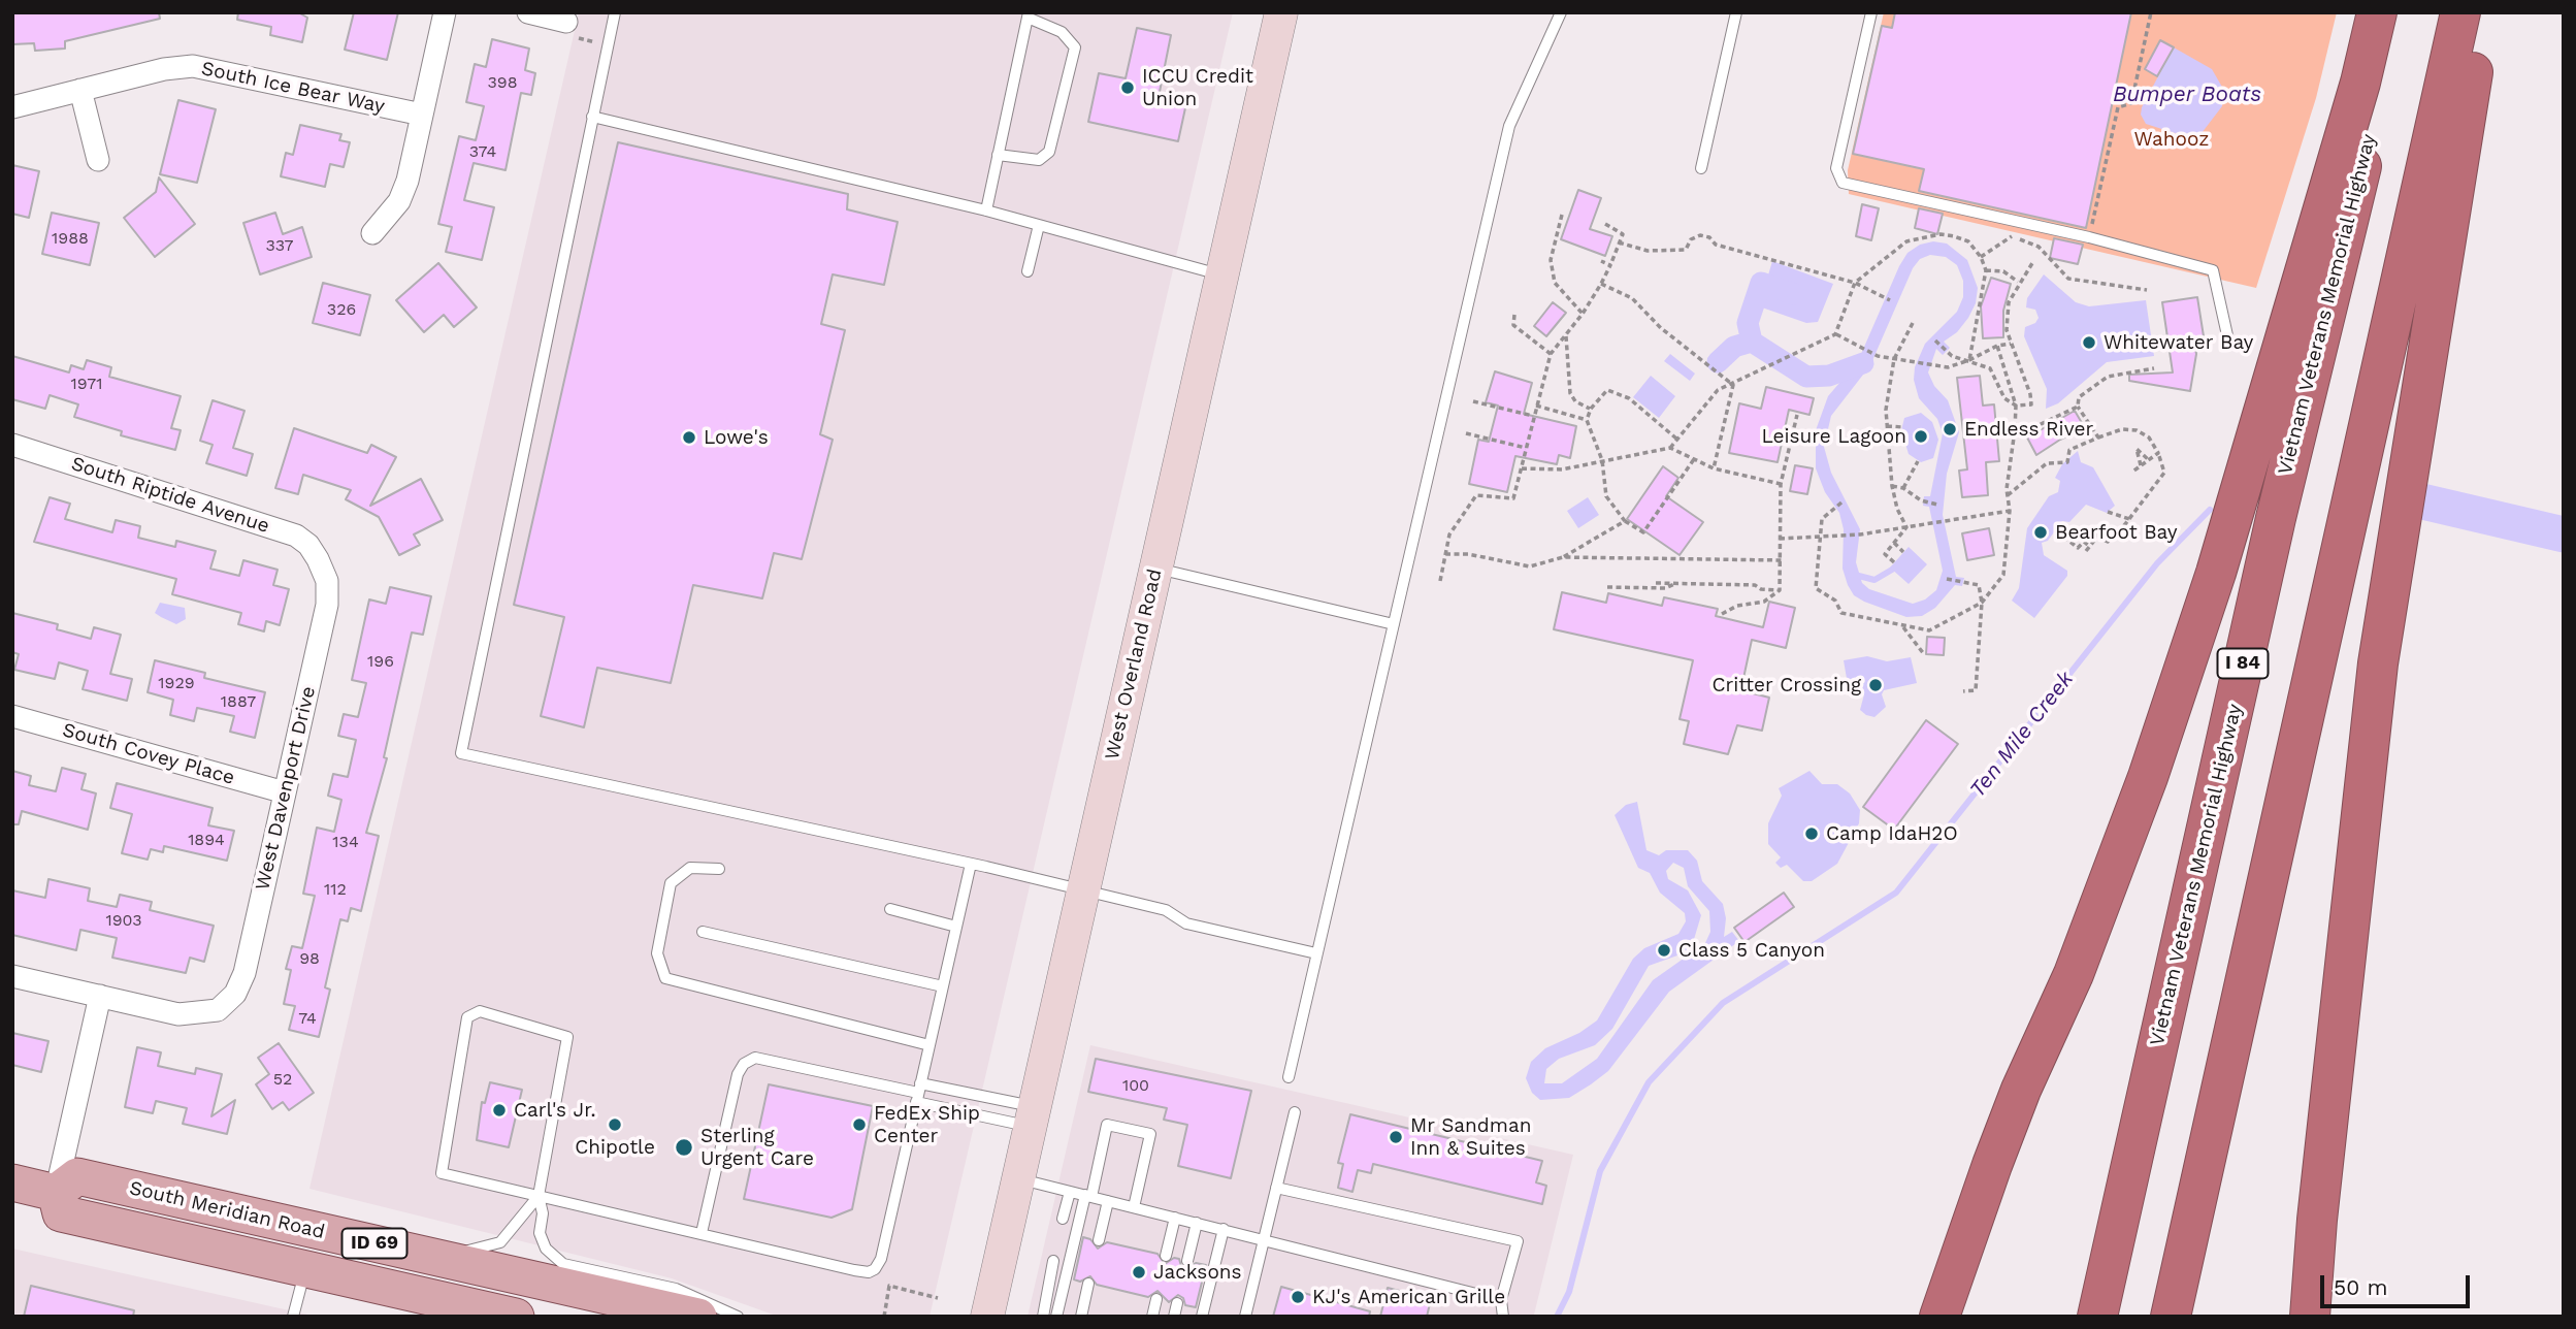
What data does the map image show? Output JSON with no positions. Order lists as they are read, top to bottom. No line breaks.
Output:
{"streets":{"highway":["Vietnam Veterans Memorial Highway","I 84"],"main road":["South Meridian Road","ID 69"],"street":["South Ice Bear Way","South Riptide Avenue","West Overland Road","South Covey Place","West Davenport Drive"]},"crossings":[["South Riptide Avenue","West Davenport Drive"],["South Covey Place","West Davenport Drive"]],"water":["Bumper Boats","Ten Mile Creek"],"parks":["Wahooz"],"places":["ICCU Credit Union","Whitewater Bay","Endless River","Leisure Lagoon","Lowe's","Bearfoot Bay","Critter Crossing","Camp IdaH2O","Class 5 Canyon","Carl's Jr.","Chipotle","FedEx Ship Center","Mr Sandman Inn & Suites","Sterling Urgent Care","Jacksons","KJ's American Grille"],"house_numbers":["398","374","1988","337","326","1971","196","1929","1887","1894","134","112","1903","98","74","52","100"],"scale_bar":"50 m"}
